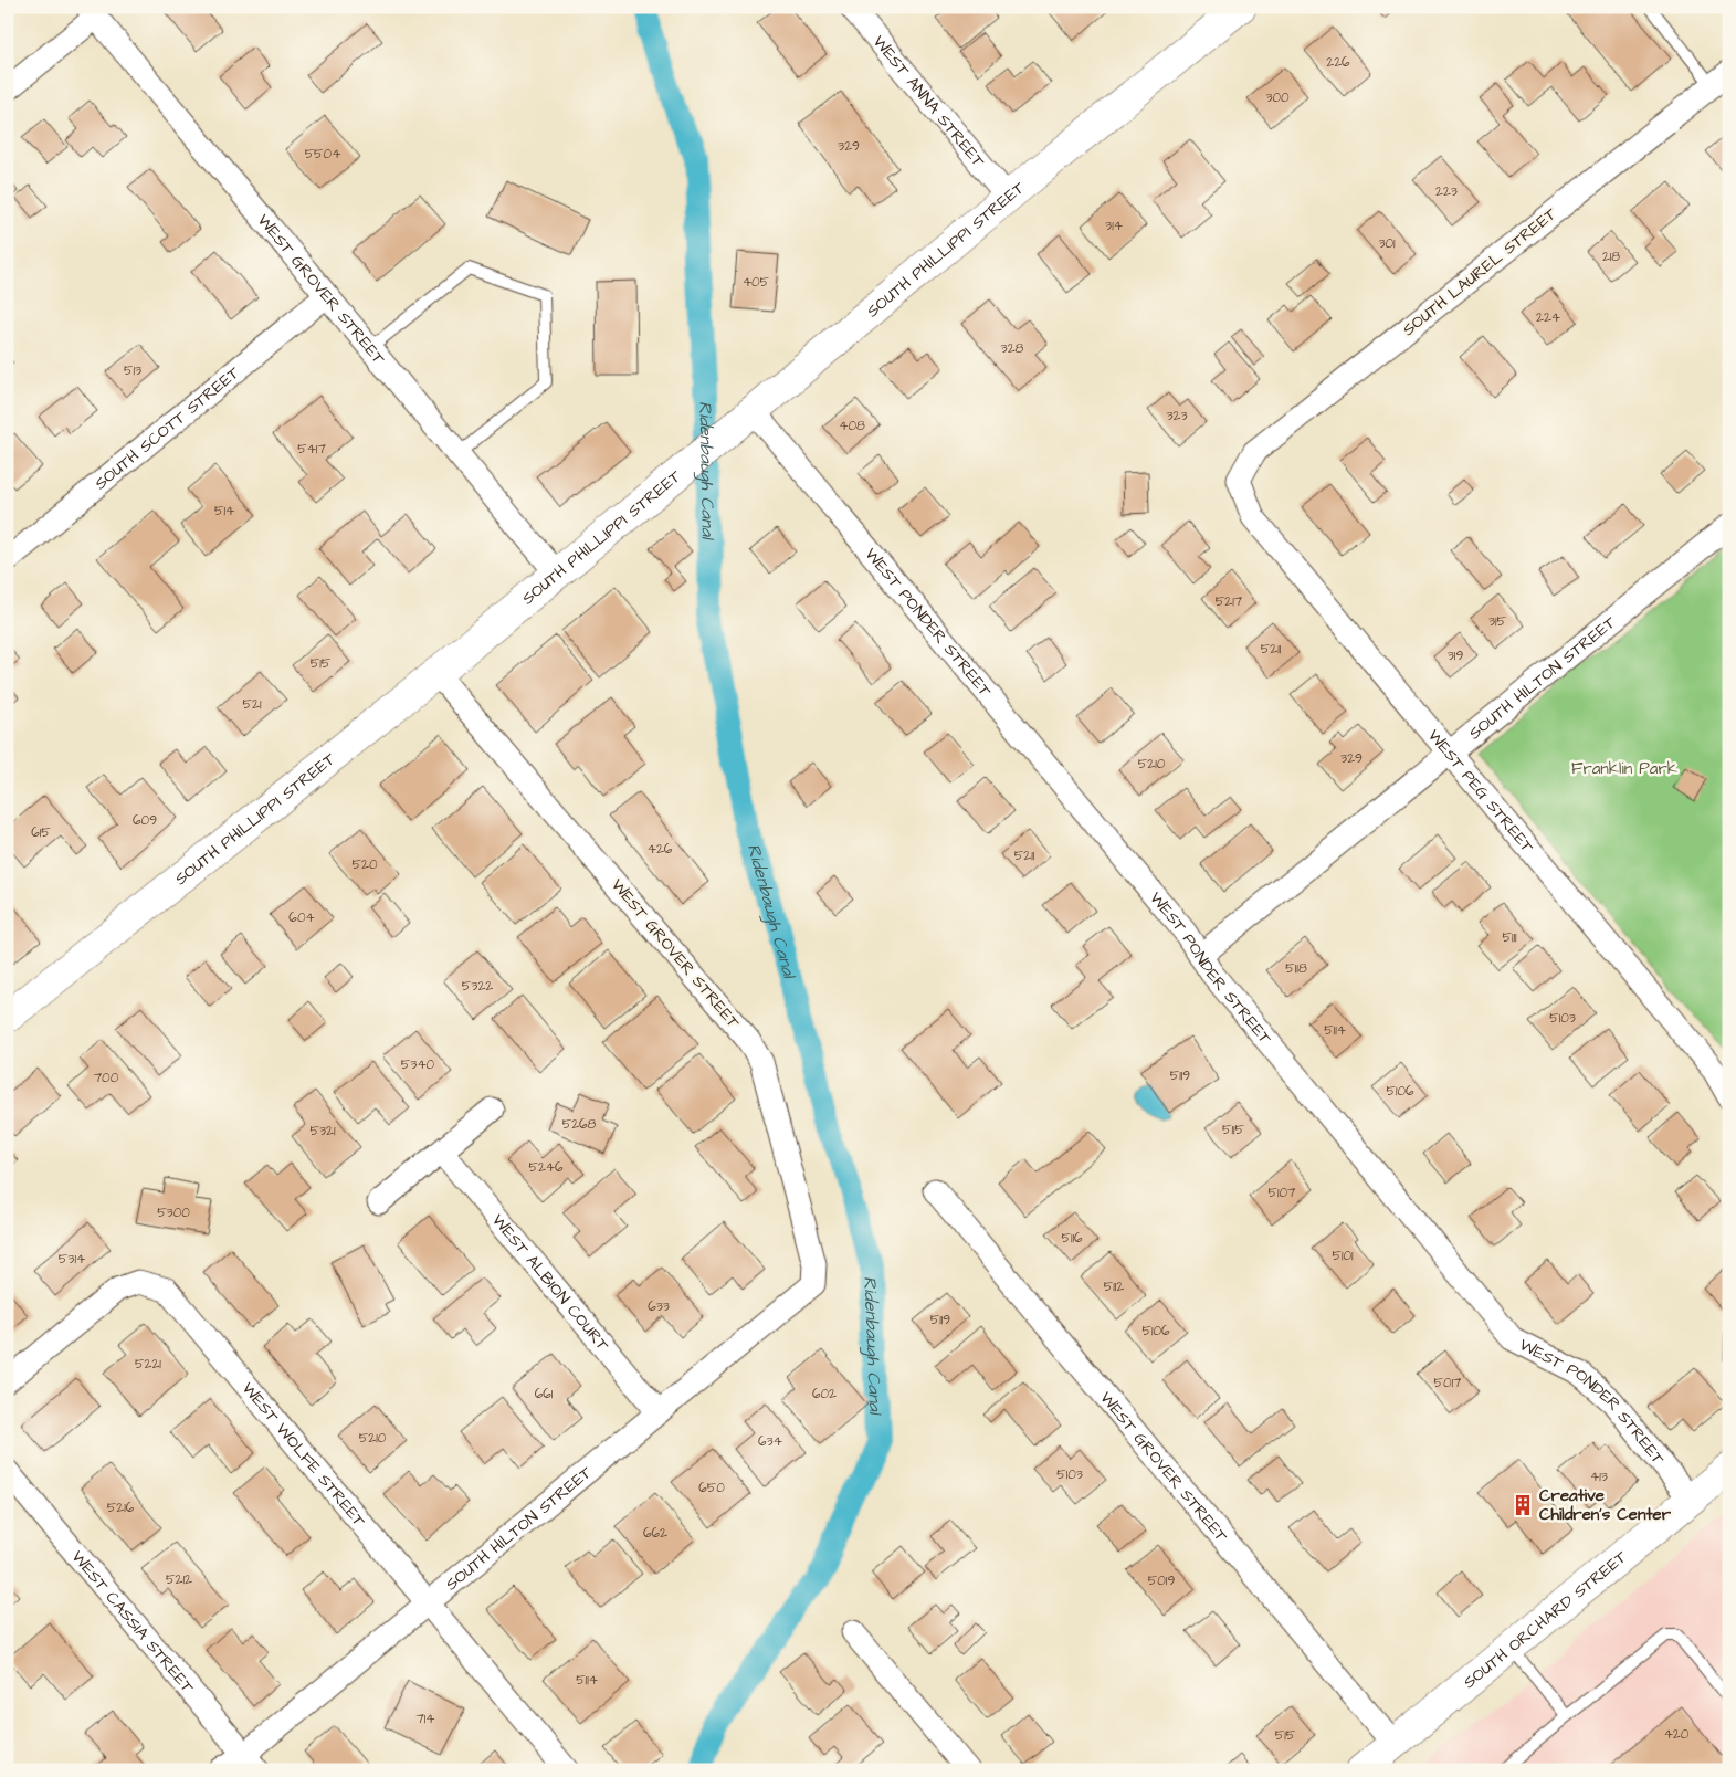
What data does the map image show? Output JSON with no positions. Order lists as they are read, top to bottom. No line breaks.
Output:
{"streets":{"street":["WEST ANNA STREET","SOUTH PHILLIPPI STREET","SOUTH LAUREL STREET","WEST GROVER STREET","SOUTH SCOTT STREET","WEST PONDER STREET","SOUTH HILTON STREET","WEST PEG STREET","WEST ALBION COURT","WEST WOLFE STREET","SOUTH ORCHARD STREET","WEST CASSIA STREET"]},"crossings":[["WEST ANNA STREET","SOUTH PHILLIPPI STREET"],["SOUTH PHILLIPPI STREET","WEST GROVER STREET"],["SOUTH PHILLIPPI STREET","WEST PONDER STREET"],["SOUTH LAUREL STREET","WEST PEG STREET"],["WEST GROVER STREET","SOUTH SCOTT STREET"],["WEST GROVER STREET","SOUTH HILTON STREET"],["WEST GROVER STREET","SOUTH ORCHARD STREET"],["WEST PONDER STREET","SOUTH HILTON STREET"],["WEST PONDER STREET","SOUTH ORCHARD STREET"],["SOUTH HILTON STREET","WEST PEG STREET"],["SOUTH HILTON STREET","WEST ALBION COURT"],["SOUTH HILTON STREET","WEST WOLFE STREET"],["SOUTH HILTON STREET","WEST CASSIA STREET"]],"water":["Ridenbaugh Canal"],"parks":["Franklin Park"],"places":{"building":["Creative Children's Center"]},"house_numbers":["226","300","329","5504","223","314","301","218","405","224","328","513","323","408","5417","514","5217","315","5211","319","515","521","329","5210","609","615","426","5211","520","604","5111","5118","5322","5103","5114","5340","5119","700","5106","5268","5115","5321","5246","5107","5300","5116","5101","5314","5112","633","5119","5106","5221","5017","661","602","5210","634","5103","413","650","5216","662","5212","5019","5114","714","420","515"]}
